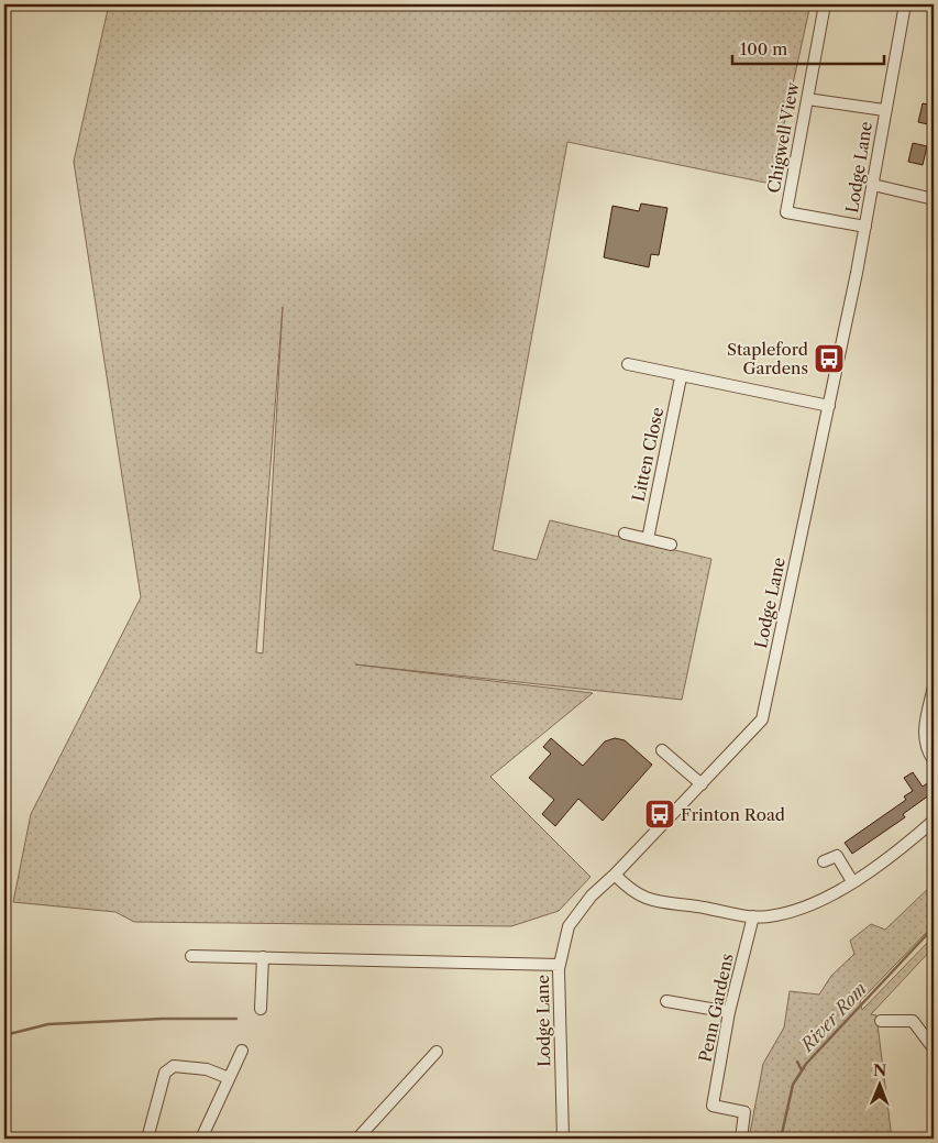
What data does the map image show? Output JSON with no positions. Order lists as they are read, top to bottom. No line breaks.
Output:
{"streets":{"street":["Chigwell View","Lodge Lane","Litten Close","Penn Gardens"]},"crossings":[["Chigwell View","Lodge Lane"]],"water":["River Rom"],"places":{"bus stop":["Stapleford Gardens","Frinton Road"]},"scale_bar":"100 m","north":"top"}
